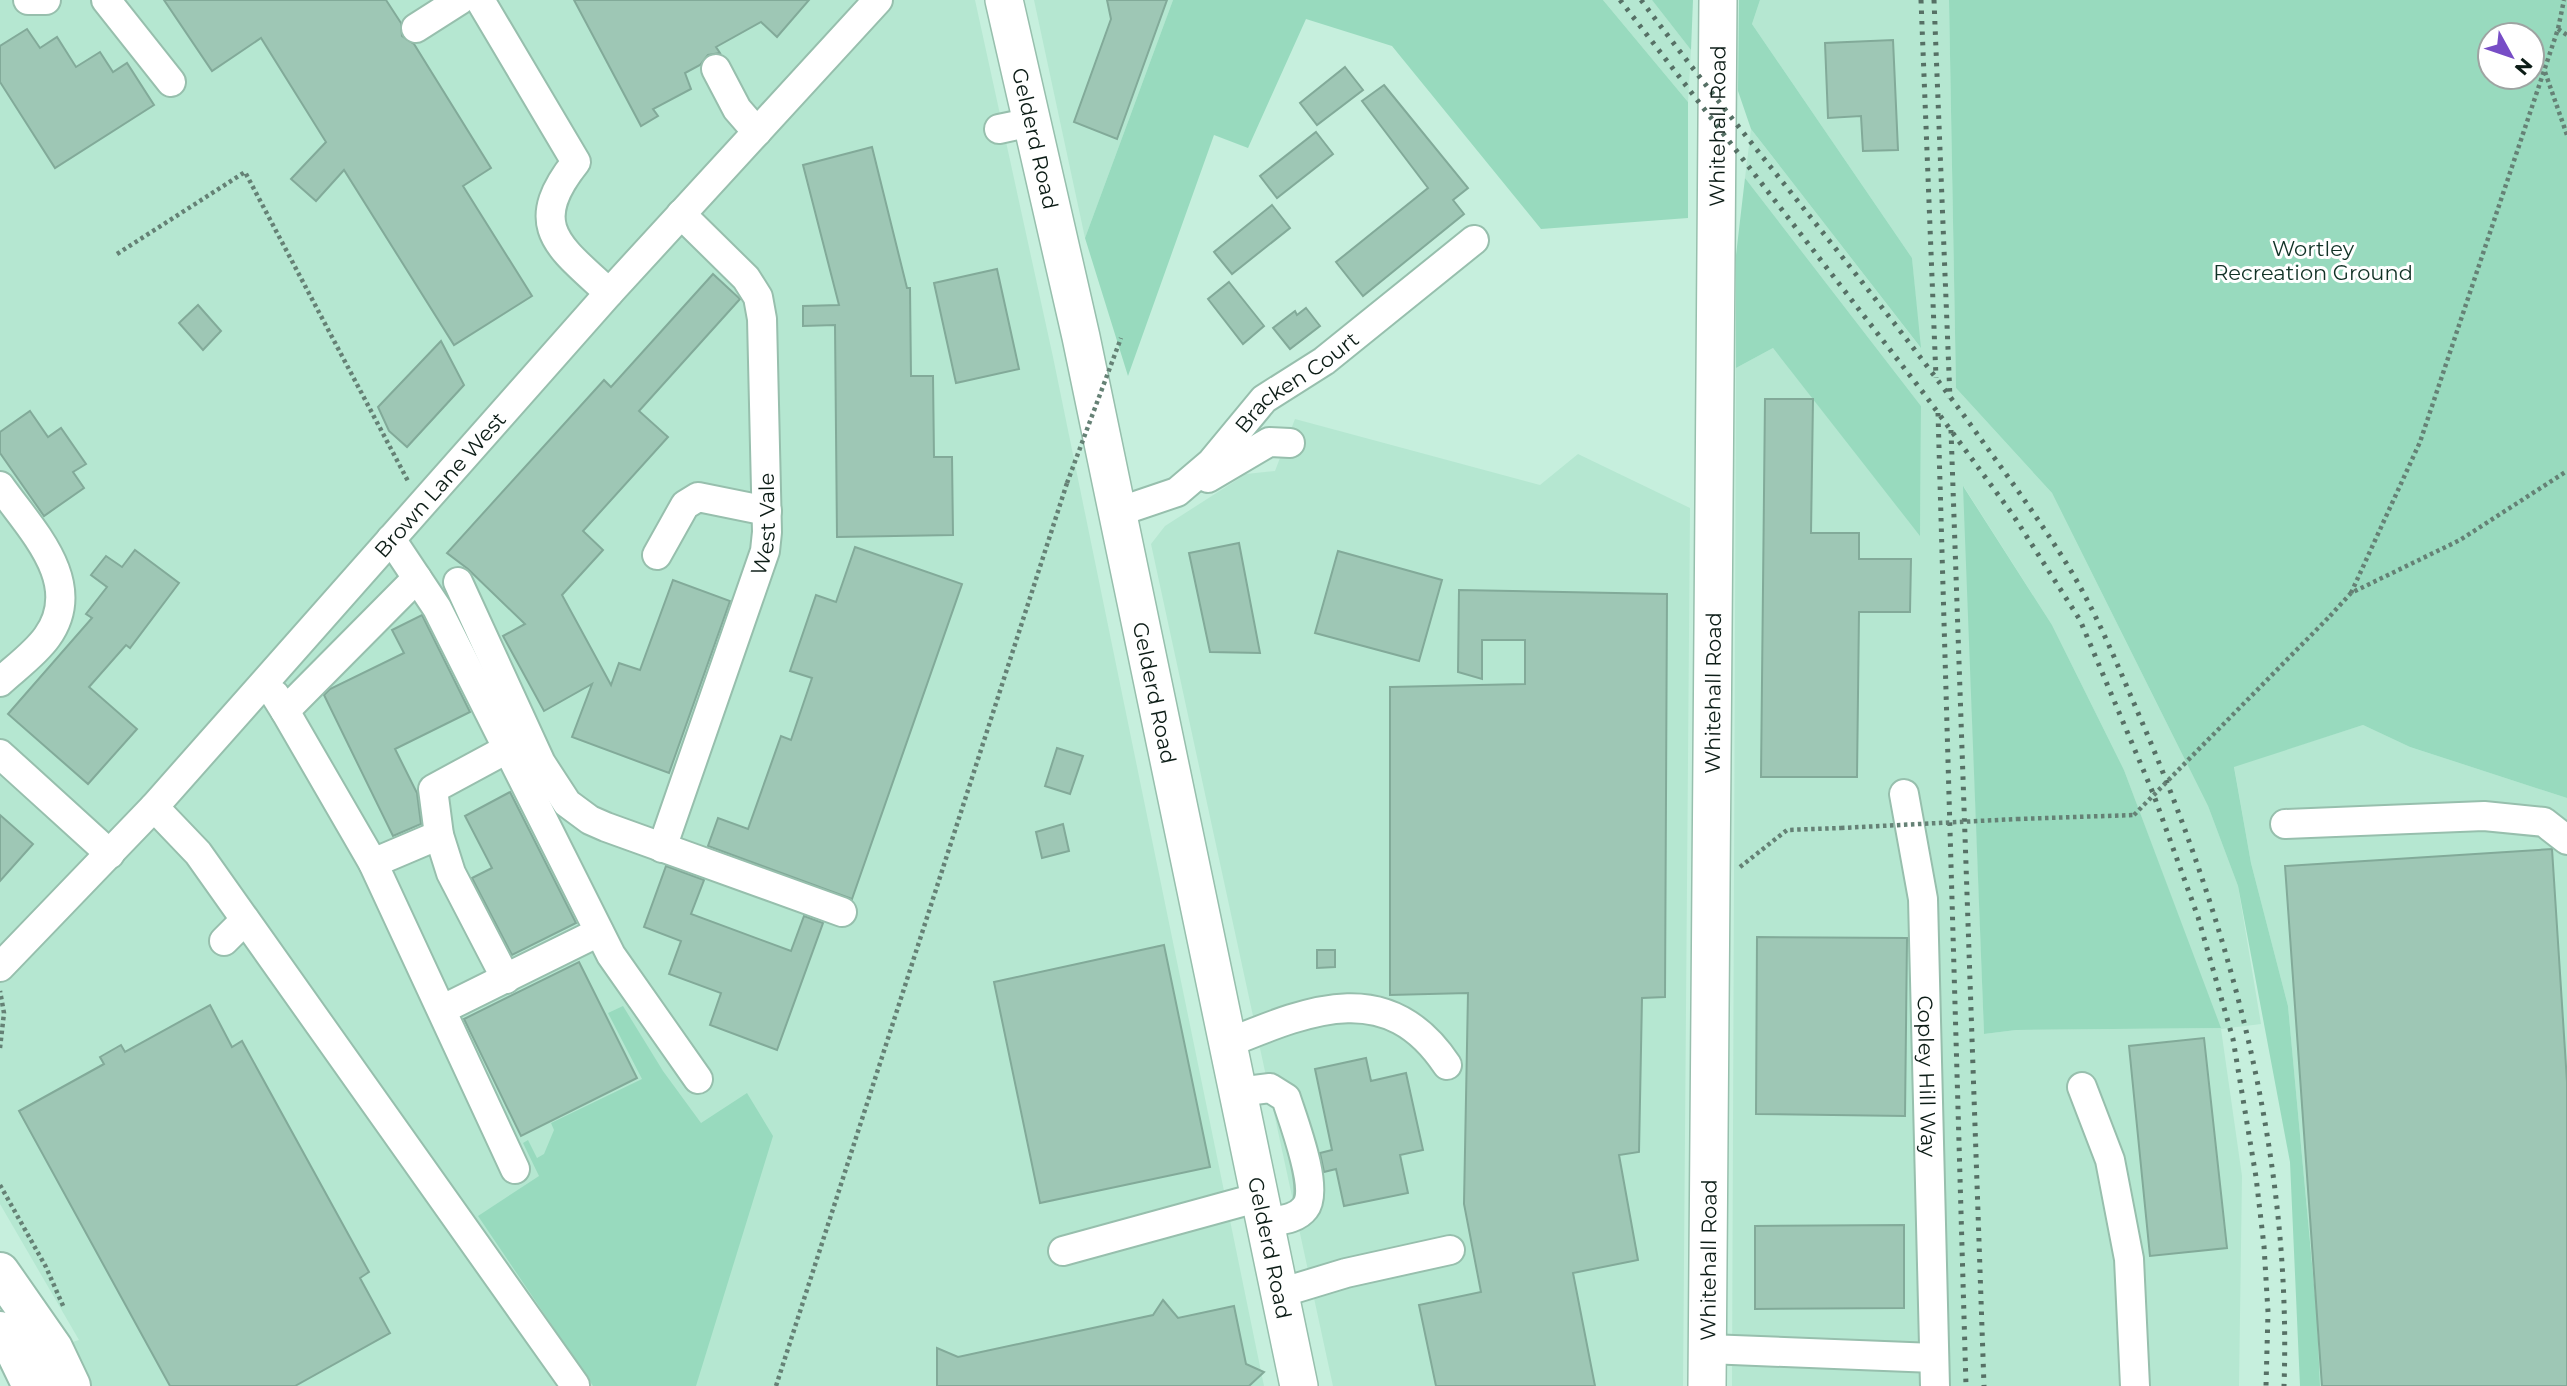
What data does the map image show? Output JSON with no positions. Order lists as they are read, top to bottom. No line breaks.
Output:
{"streets":{"main road":["Whitehall Road","Gelderd Road"],"street":["Bracken Court","Brown Lane West","West Vale","Copley Hill Way"]},"crossings":[["Whitehall Road","Copley Hill Way"],["Gelderd Road","Bracken Court"],["Brown Lane West","West Vale"]],"parks":["Wortley Recreation Ground"],"north":"bottom right"}
